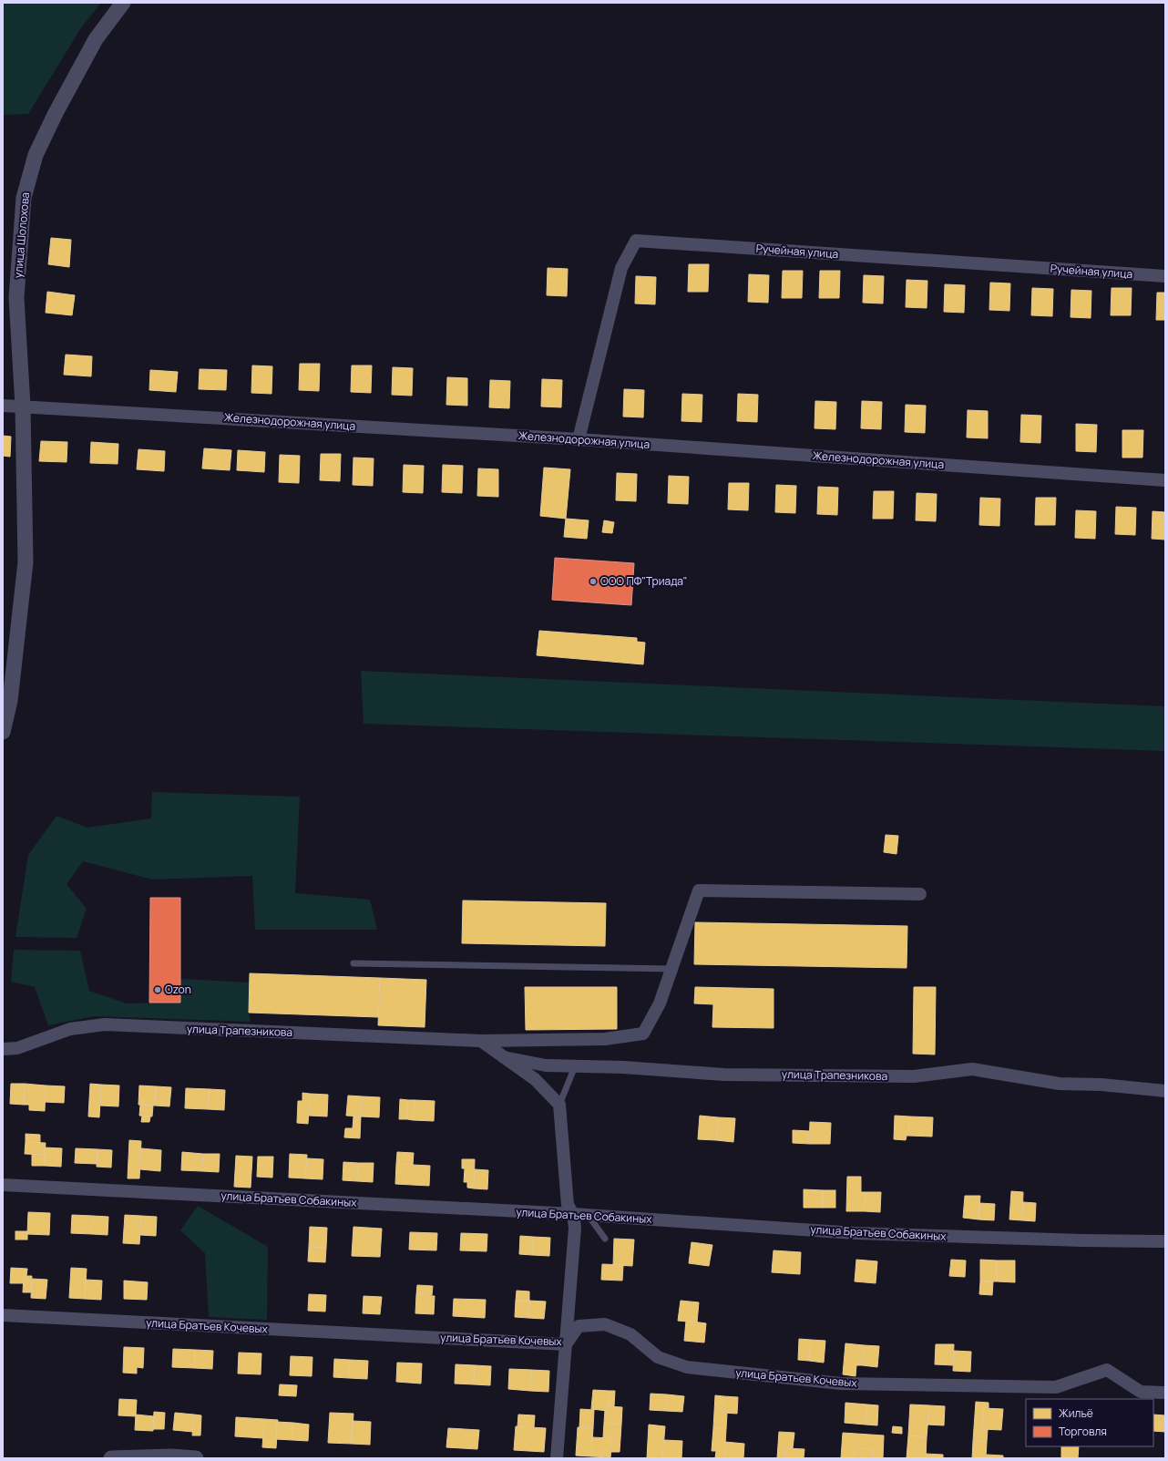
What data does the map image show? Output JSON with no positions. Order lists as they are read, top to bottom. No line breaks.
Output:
{"streets":{"street":["улица Шолохова","Ручейная улица","Железнодорожная улица","улица Трапезникова","улица Братьев Собакиных","улица Братьев Кочевых"]},"crossings":[["улица Шолохова","Железнодорожная улица"],["Ручейная улица","Железнодорожная улица"]],"places":["ООО ПФ\"Триада\"","Ozon"],"legend":["Жильё","Торговля"]}
